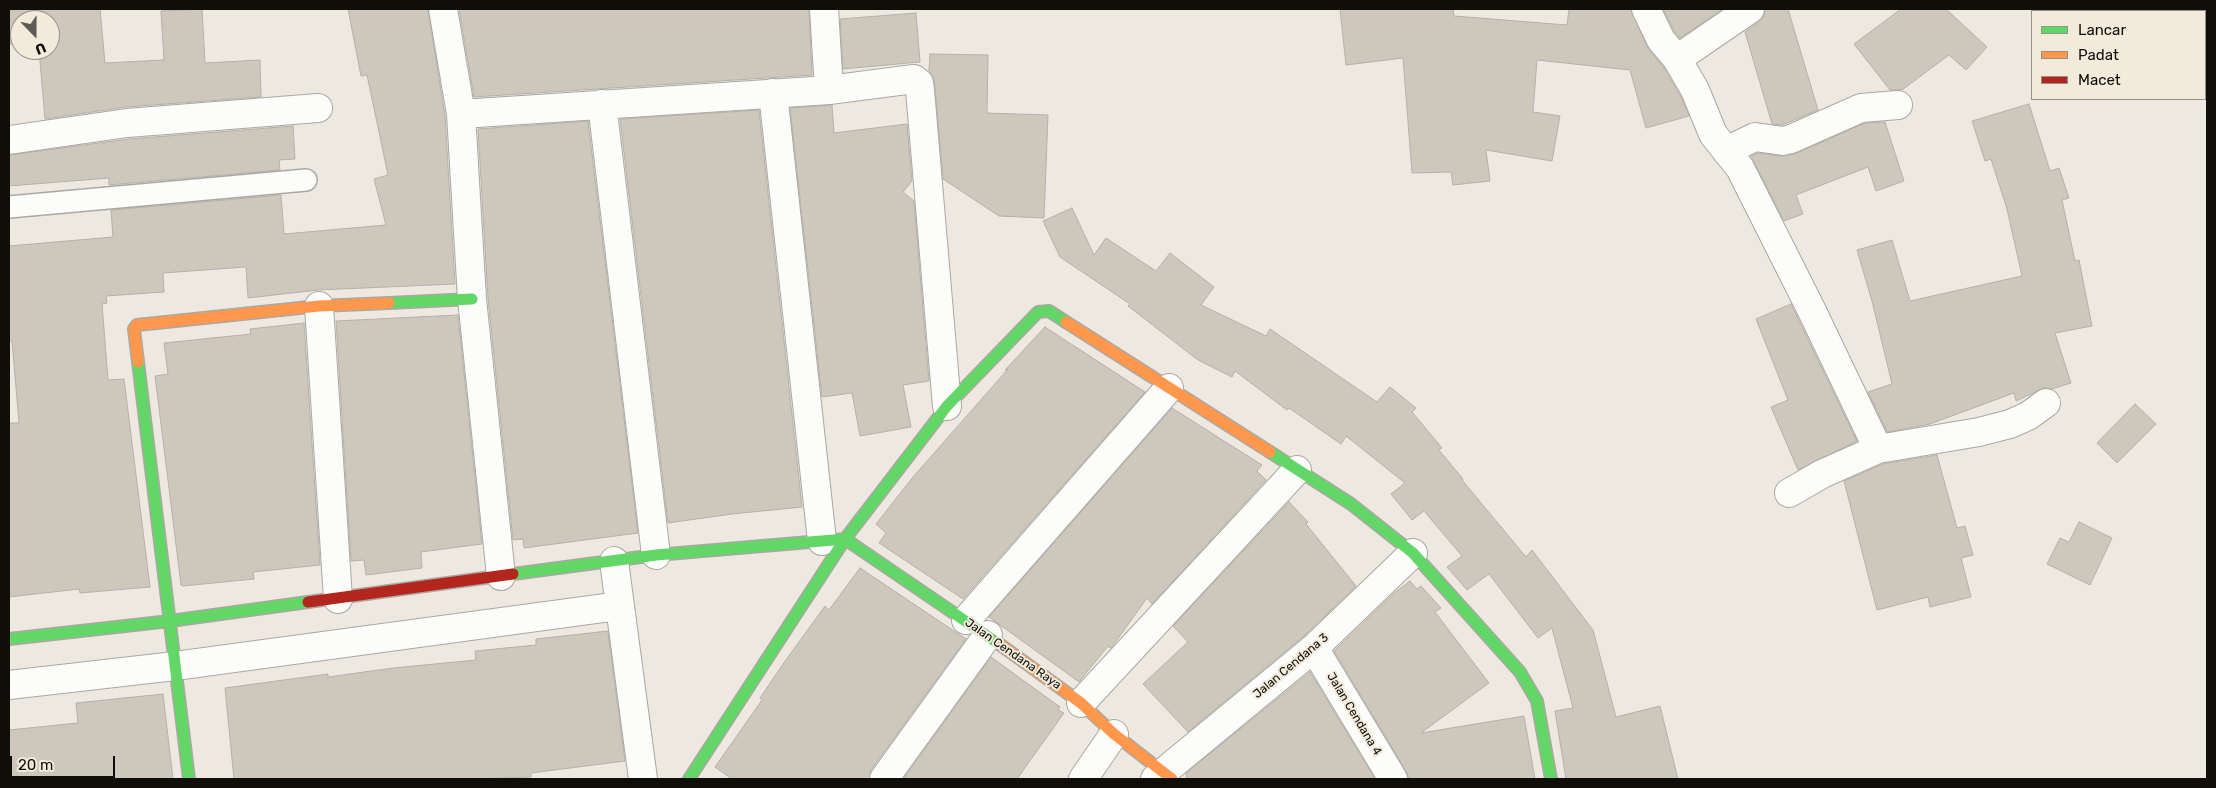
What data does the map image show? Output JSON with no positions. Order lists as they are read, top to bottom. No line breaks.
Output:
{"streets":{"street":["Jalan Cendana Raya","Jalan Cendana 3","Jalan Cendana 4"]},"crossings":[["Jalan Cendana Raya","Jalan Cendana 3"],["Jalan Cendana 3","Jalan Cendana 4"]],"legend":["Lancar","Padat","Macet"],"scale_bar":"20 m","north":"bottom"}
